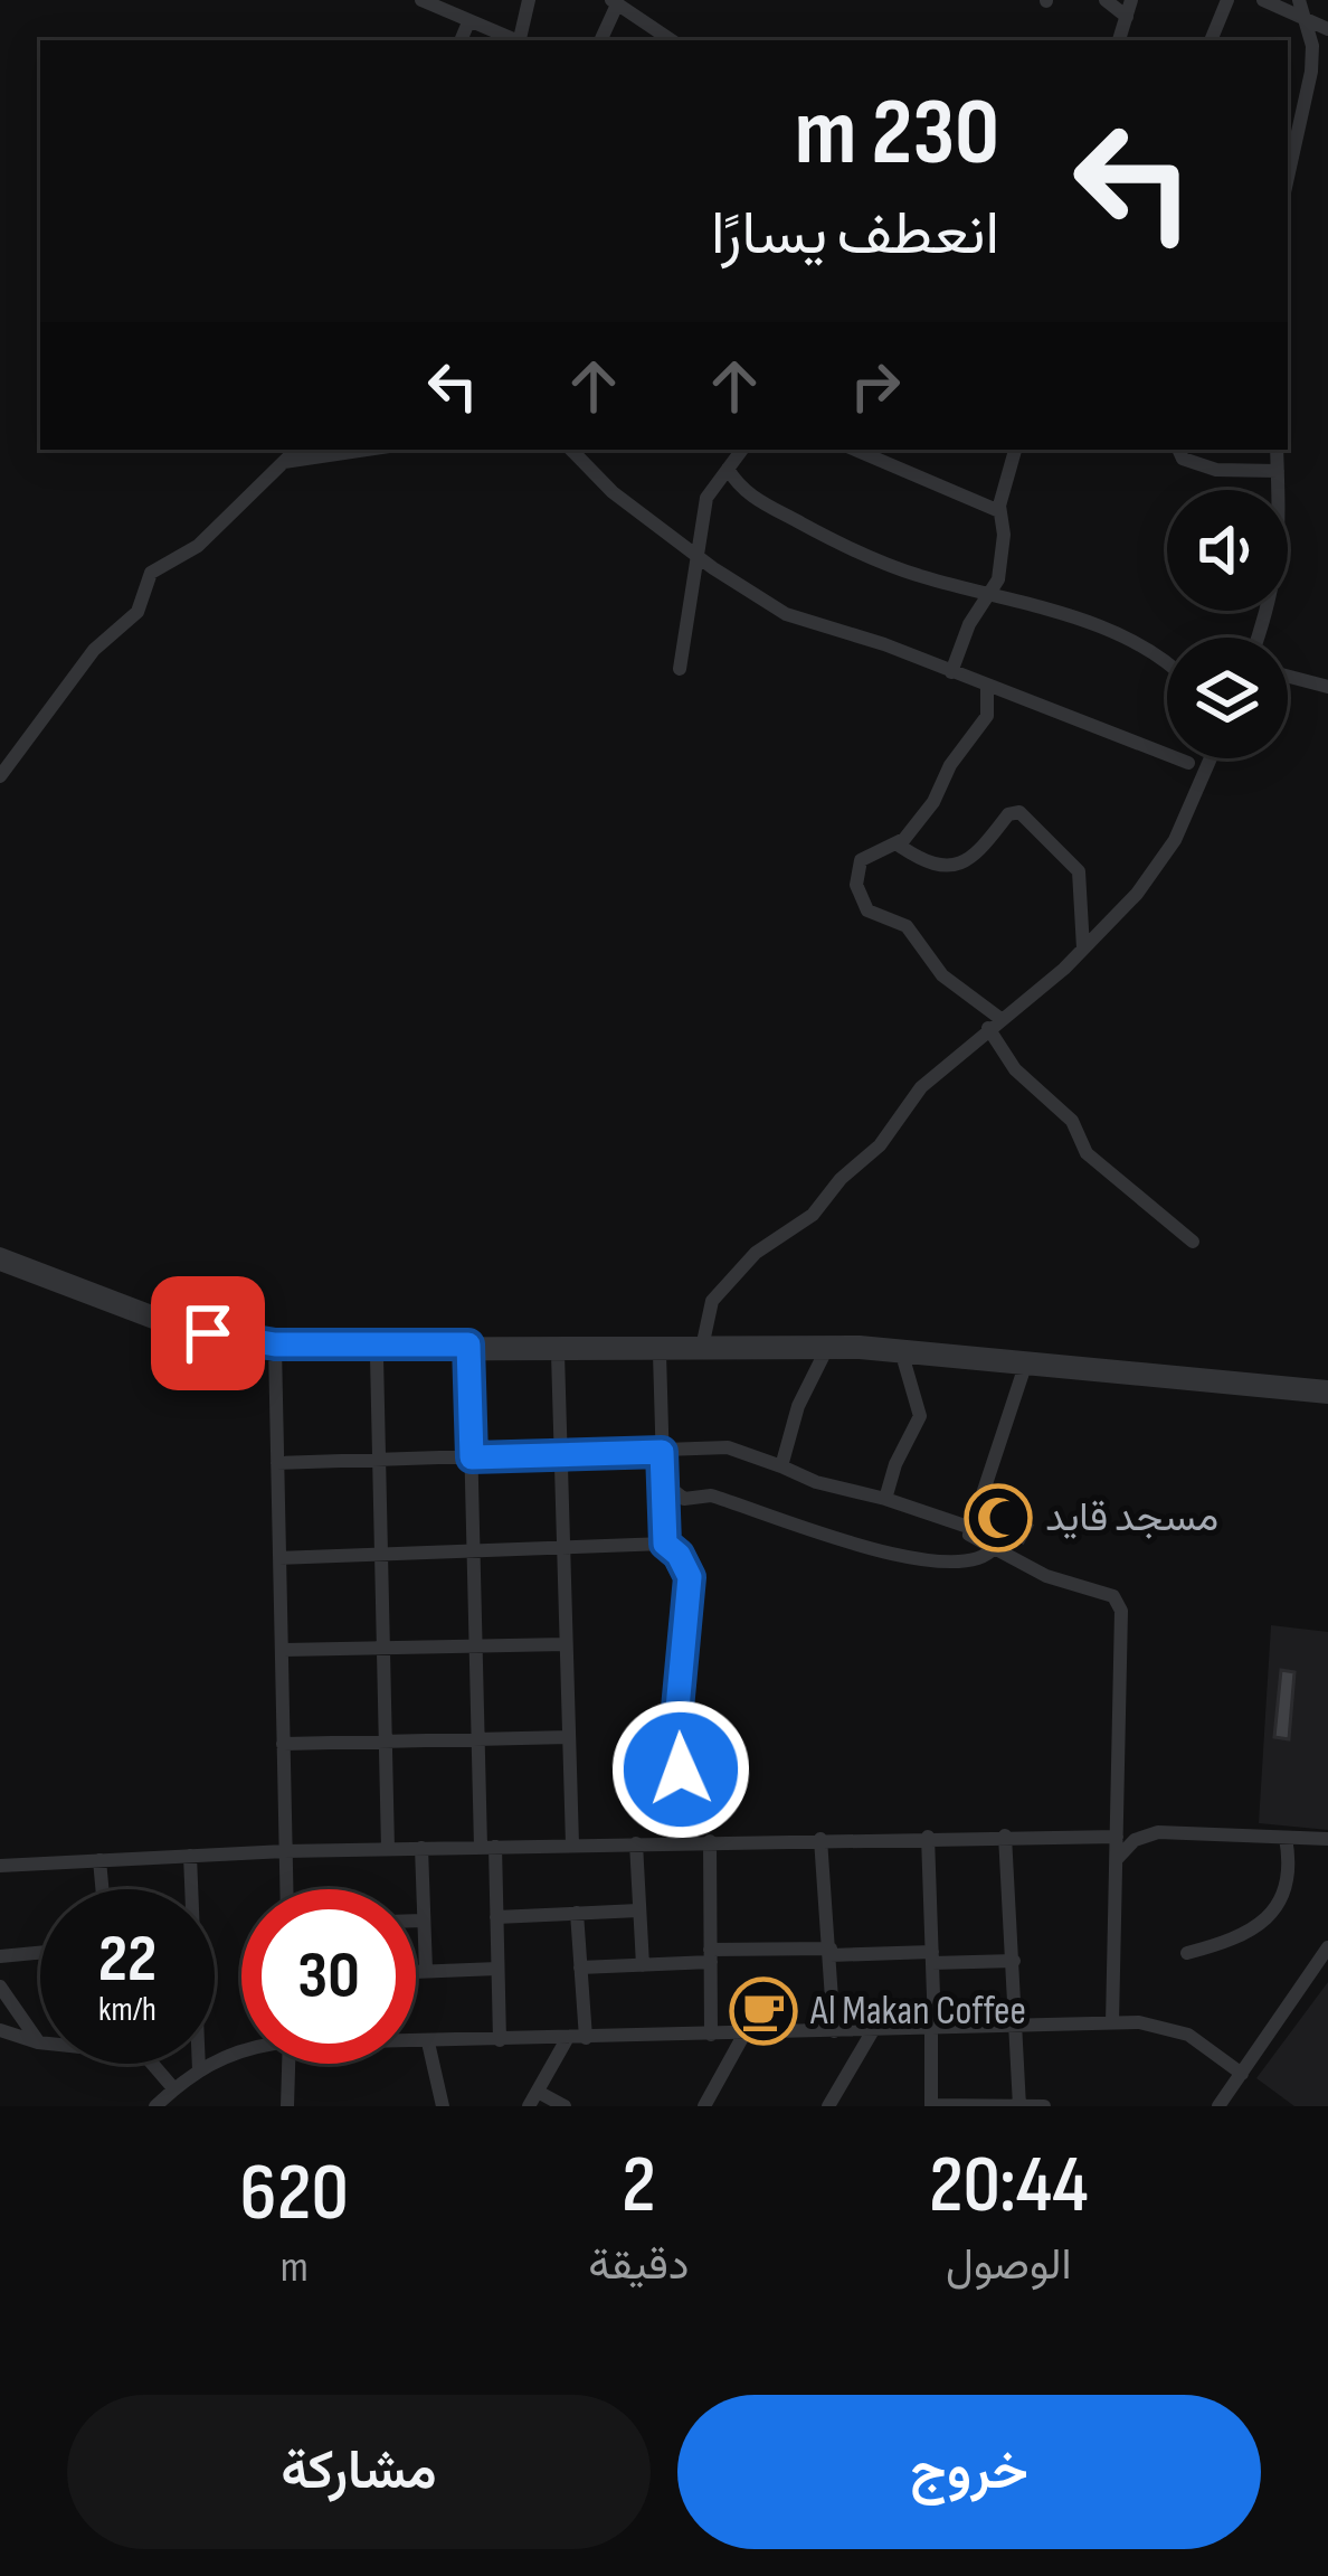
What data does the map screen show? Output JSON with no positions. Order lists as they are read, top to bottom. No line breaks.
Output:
{"places":{"mosque":["مسجد قايد"],"cafe":["Al Makan Coffee"]},"page":{"turn":["230 m","انعطف يسارًا"],"speed":"22 km/h","limit":"30","eta":["20:44","الوصول","2","دقيقة","620","m"],"buttons":["خروج","مشاركة"]}}
